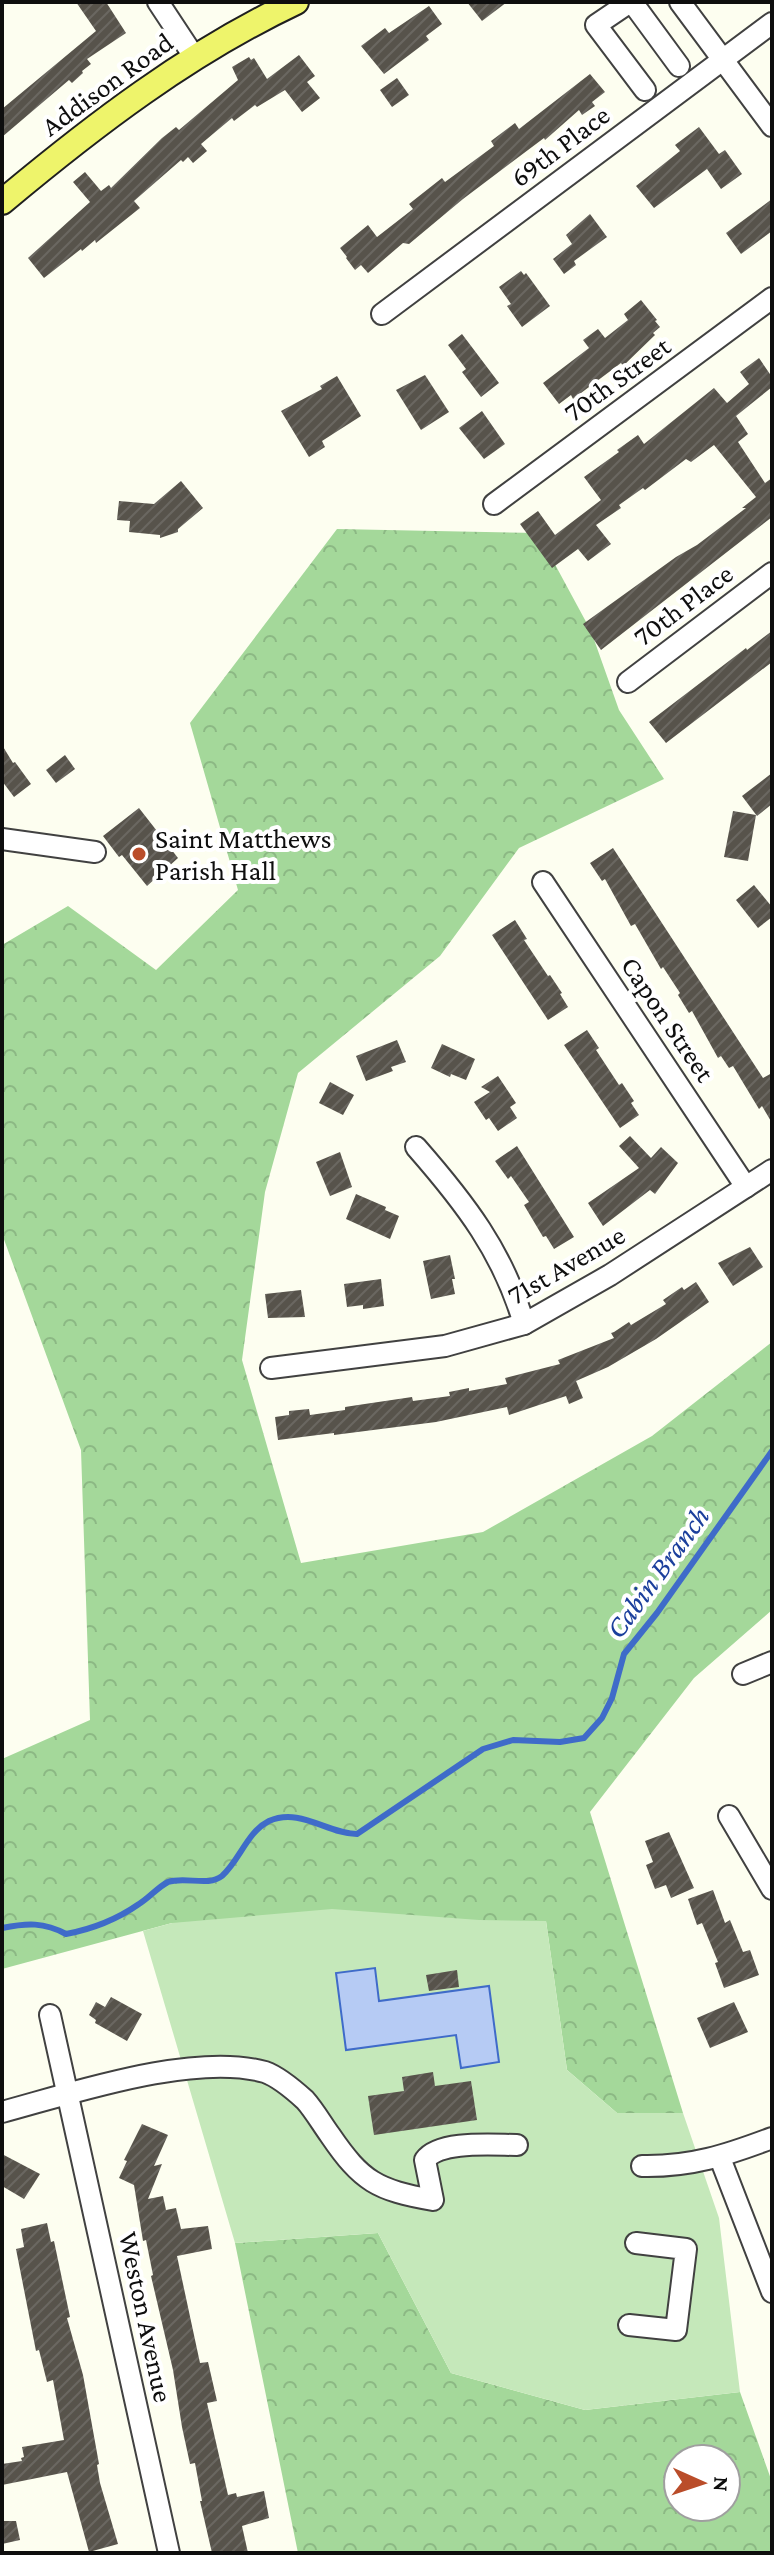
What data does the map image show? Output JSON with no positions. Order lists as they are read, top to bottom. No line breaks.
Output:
{"streets":{"main road":["Addison Road"],"street":["69th Place","70th Street","70th Place","Capon Street","71st Avenue","Weston Avenue"]},"crossings":[["Capon Street","71st Avenue"]],"water":["Cabin Branch"],"places":["Saint Matthews Parish Hall"],"north":"right"}
